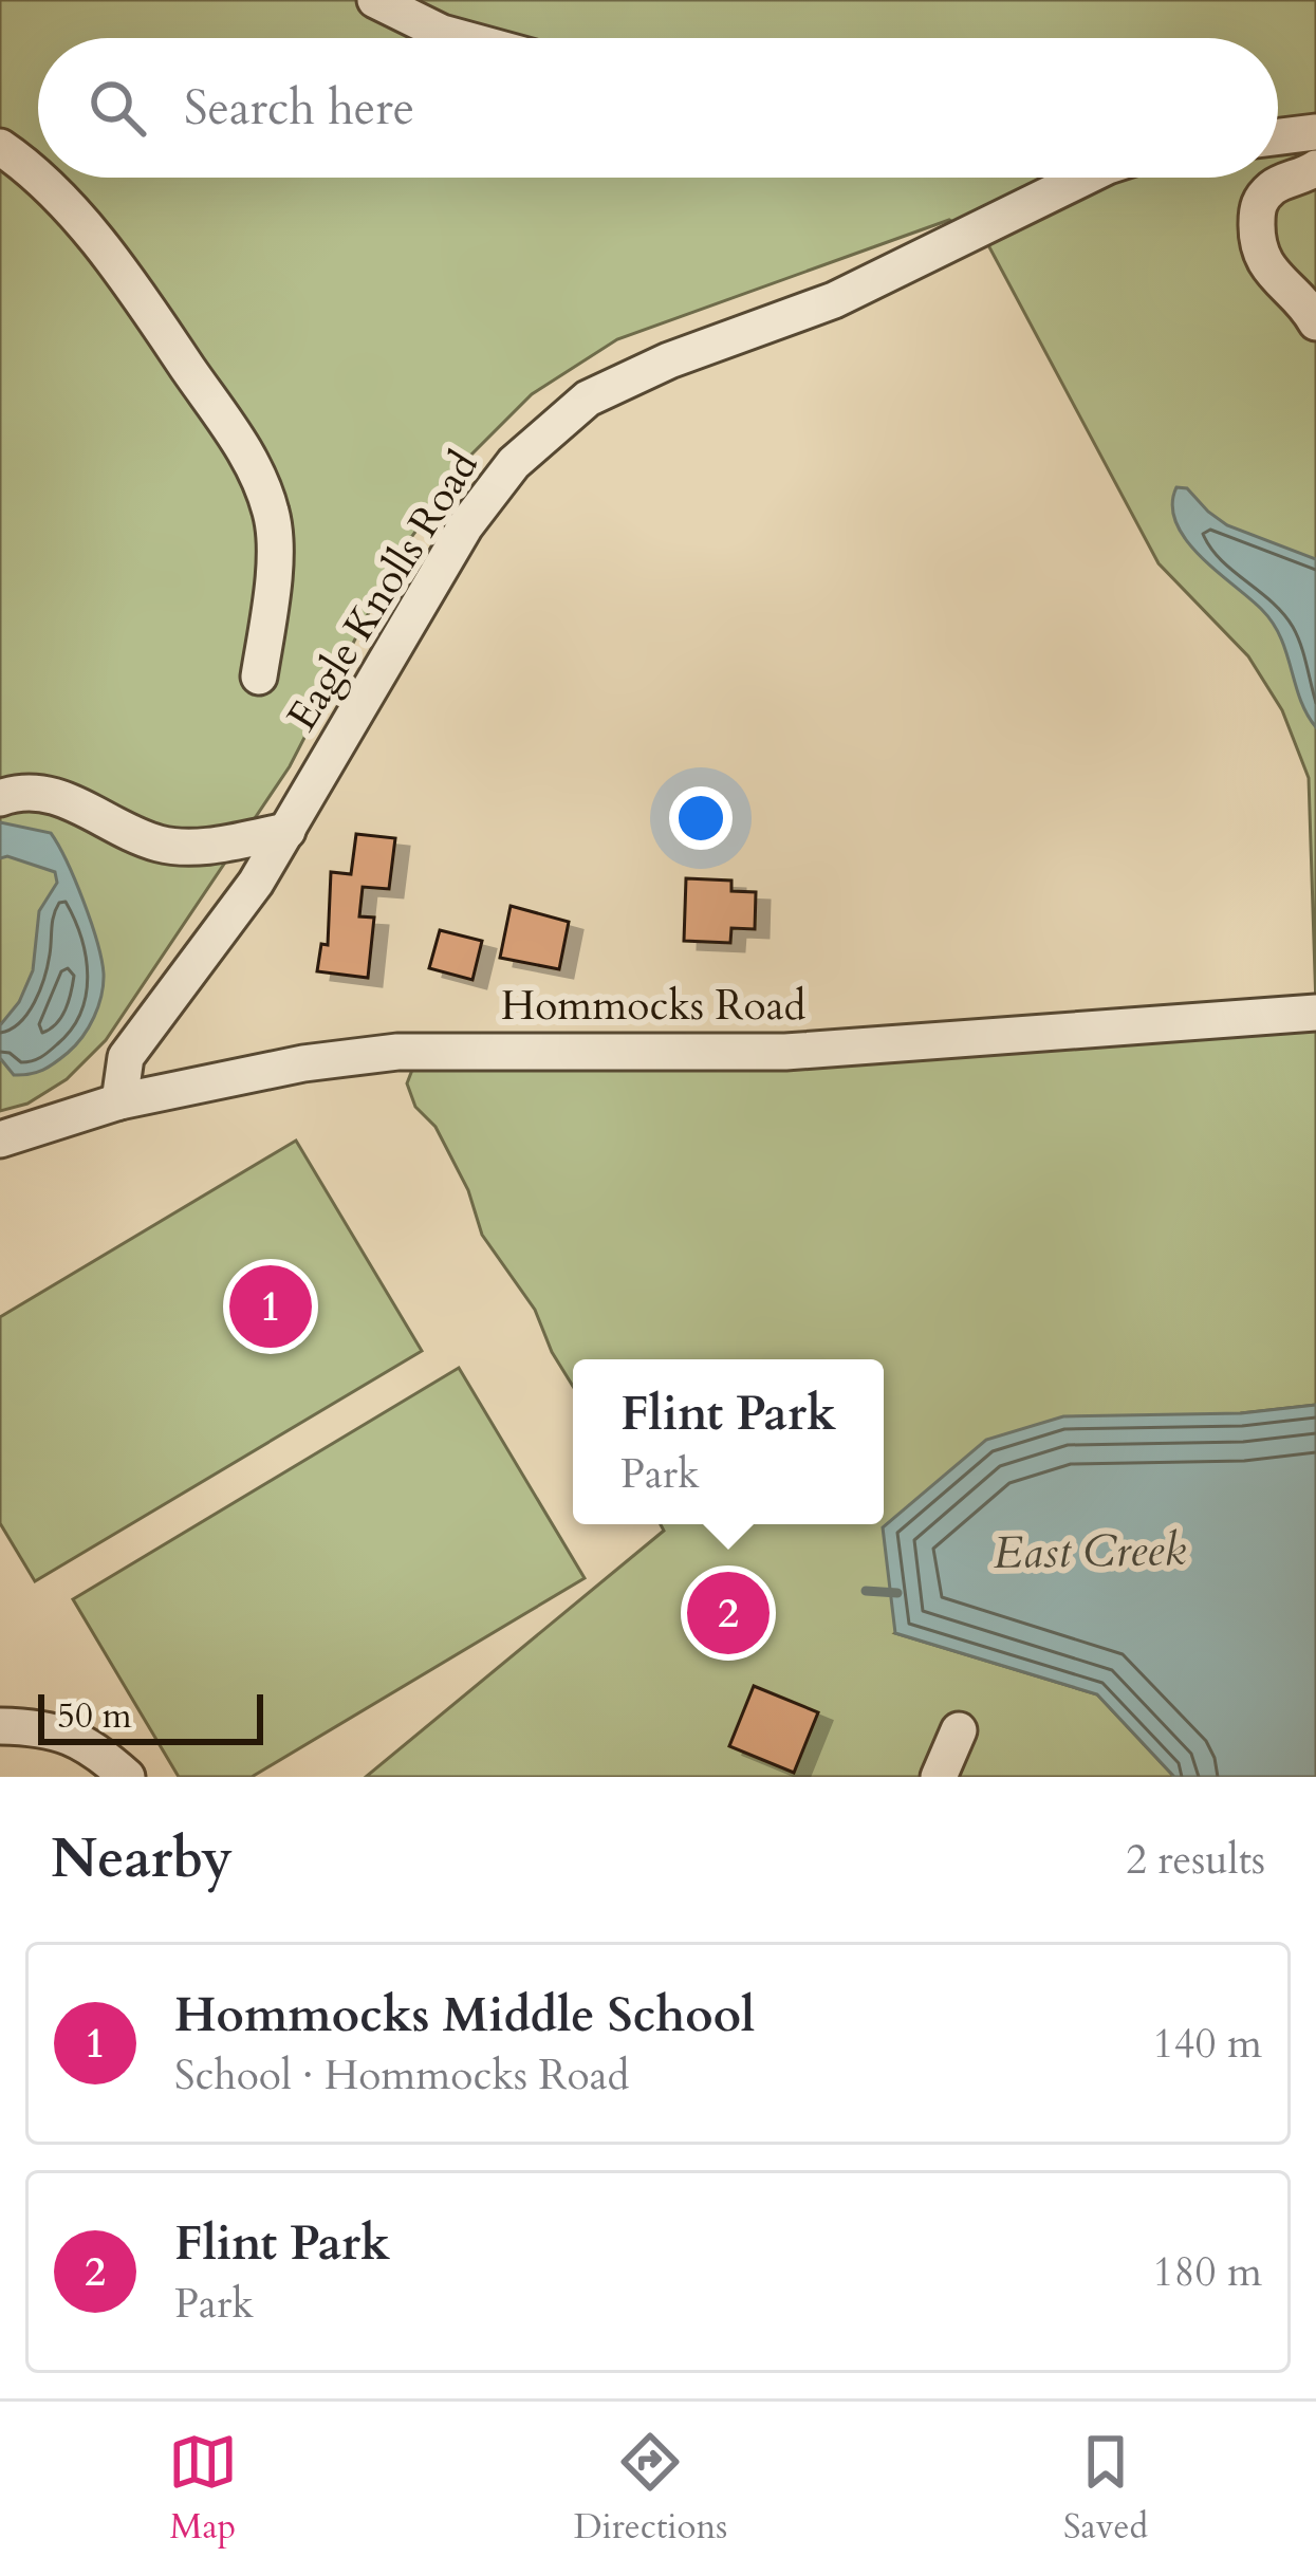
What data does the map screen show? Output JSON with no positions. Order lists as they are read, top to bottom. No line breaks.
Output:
{"streets":{"street":["Eagle Knolls Road","Hommocks Road"]},"crossings":[["Eagle Knolls Road","Hommocks Road"]],"water":["East Creek"],"scale_bar":"50 m","page":{"search":"Search here","pins":["1","2"],"popup":["Flint Park","Park"],"scale":"50 m","heading":["Nearby","2 results"],"list":[{"mark":"1","name":"Hommocks Middle School","note":"School · Hommocks Road","value":"140 m"},{"mark":"2","name":"Flint Park","note":"Park","value":"180 m"}],"nav":["Map","Directions","Saved"]}}
